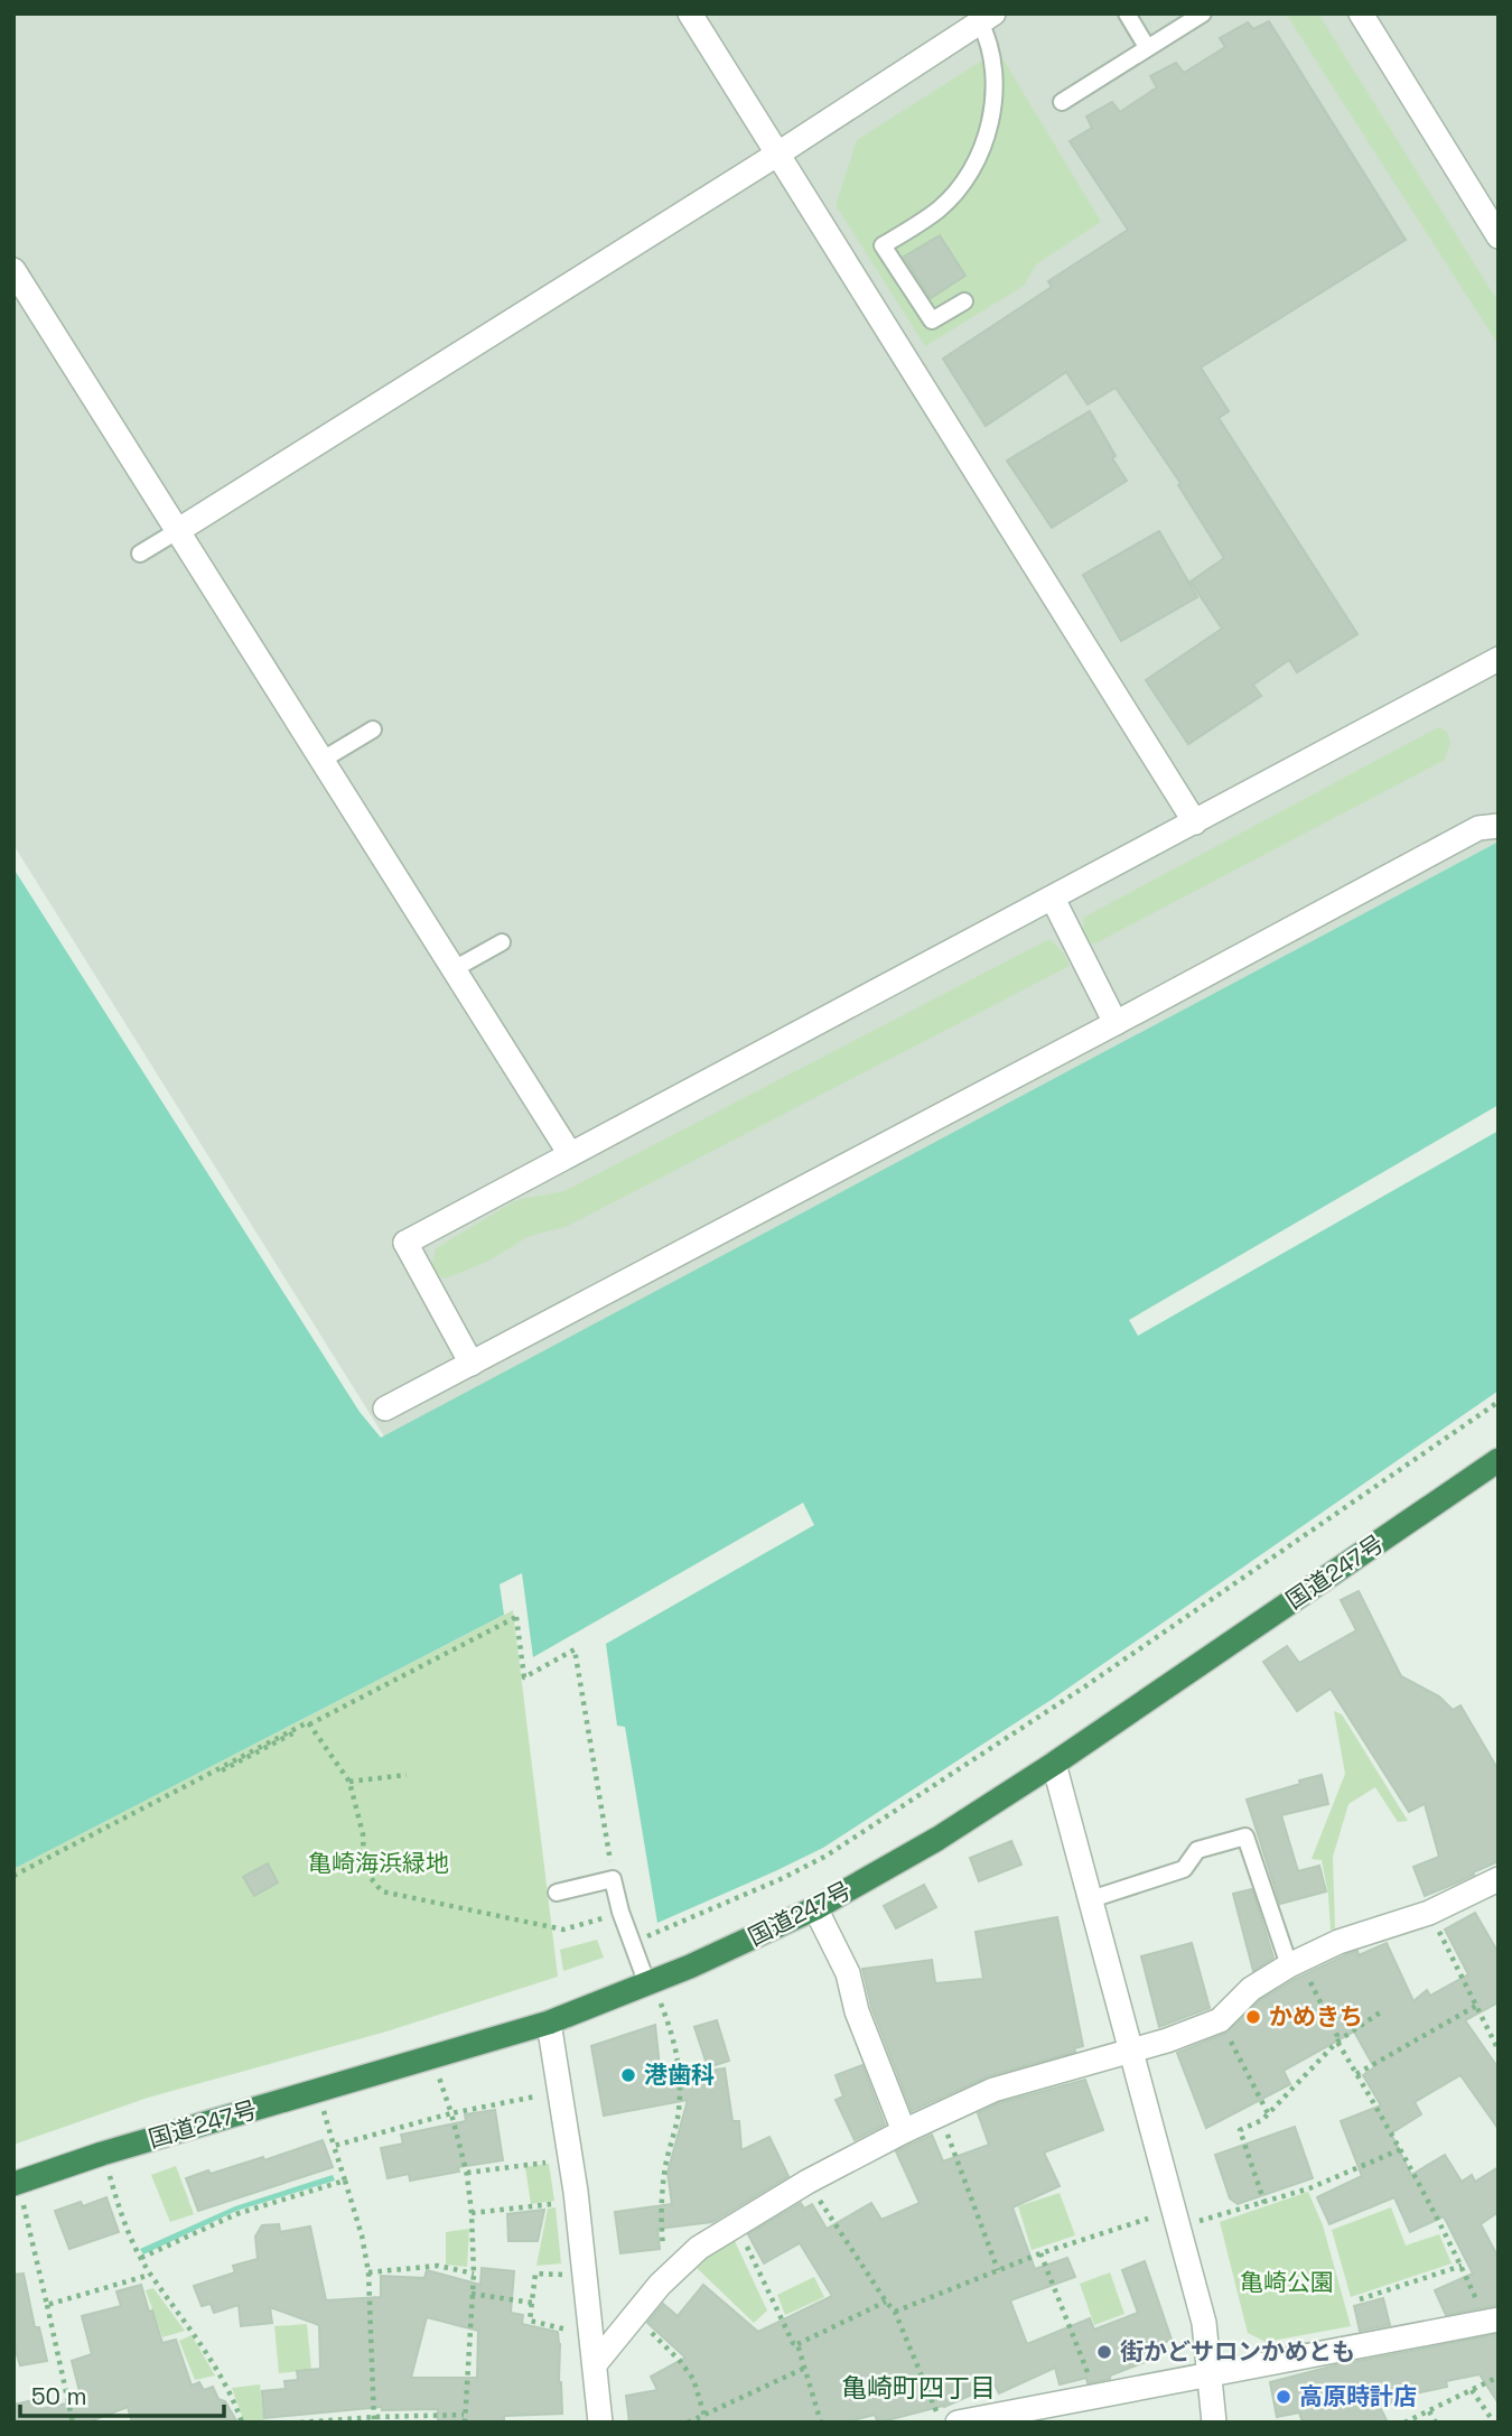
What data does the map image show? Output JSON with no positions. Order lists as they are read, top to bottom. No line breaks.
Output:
{"streets":{"highway":["国道247号"]},"districts":["亀崎町四丁目"],"parks":["亀崎海浜緑地","亀崎公園"],"places":["かめきち","港歯科","街かどサロンかめとも","高原時計店"],"scale_bar":"50 m"}
